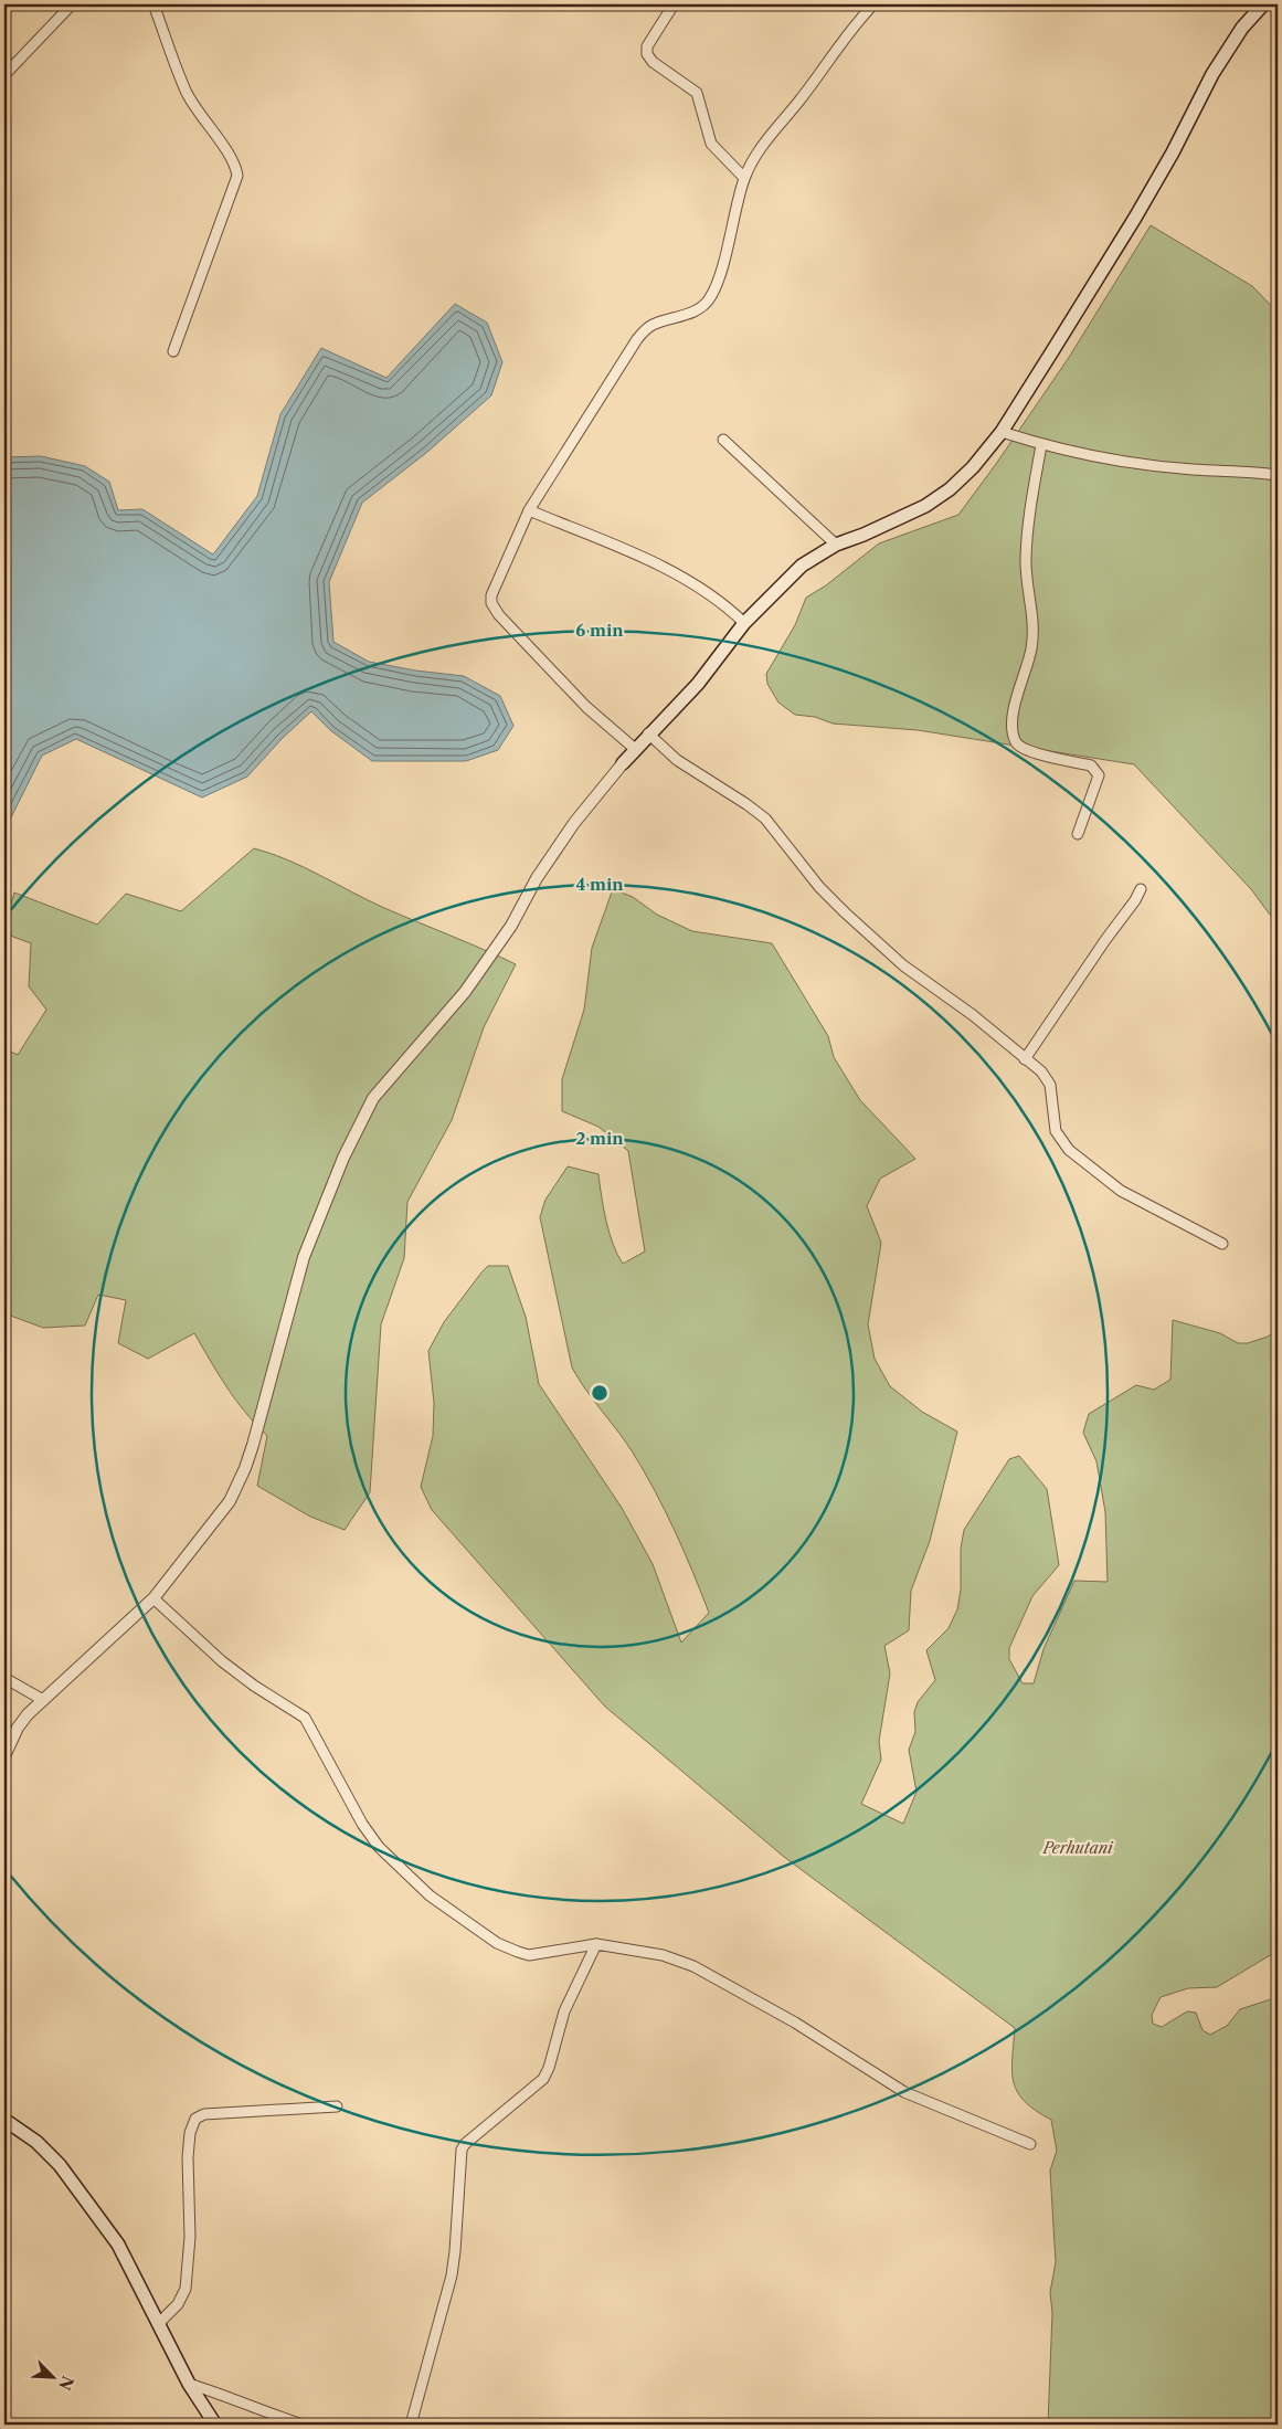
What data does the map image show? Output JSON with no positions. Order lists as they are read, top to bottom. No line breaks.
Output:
{"parks":["Perhutani"],"north":"bottom right","rings":["6 min","4 min","2 min"]}
